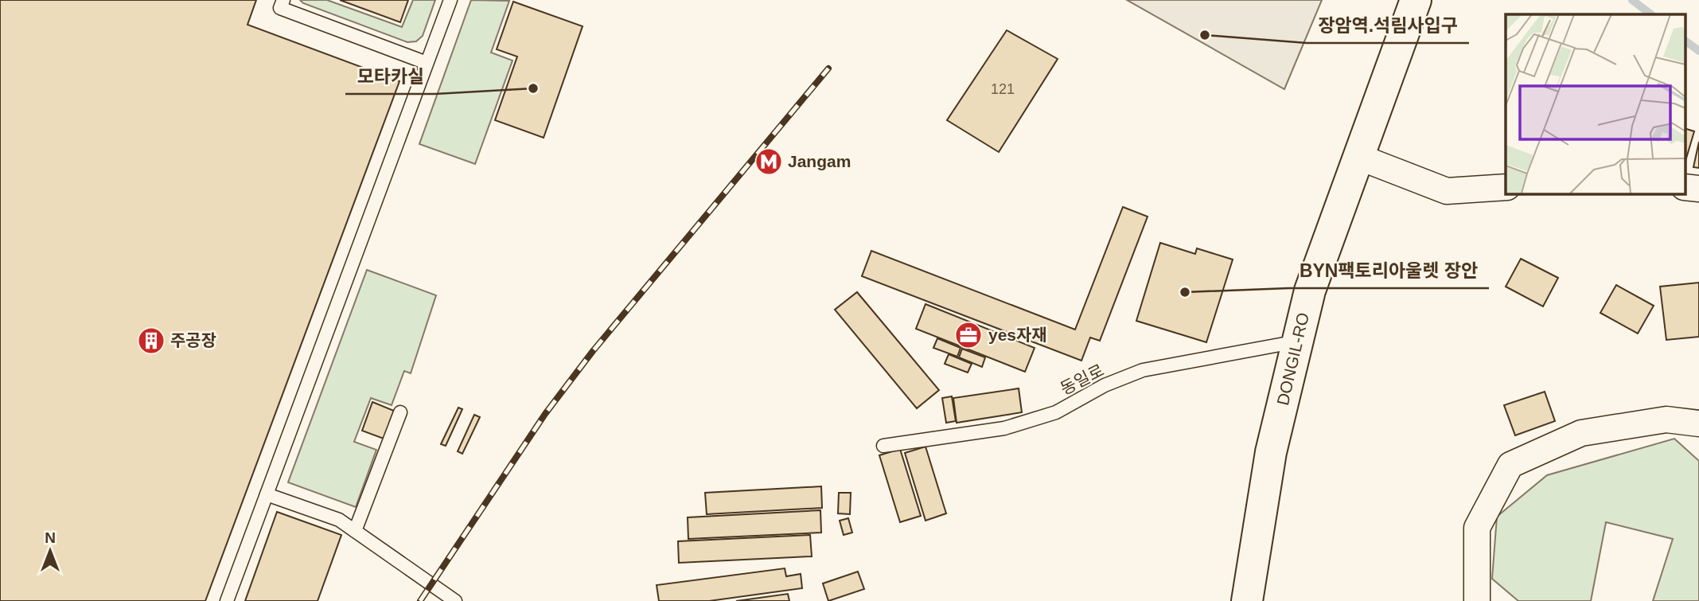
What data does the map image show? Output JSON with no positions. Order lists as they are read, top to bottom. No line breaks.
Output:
{"streets":{"main road":["DONGIL-RO"],"lane":["동일로"]},"crossings":[["DONGIL-RO","동일로"]],"places":{"other":["장암역.석림사입구","모타카실","BYN팩토리아울렛 장안"],"metro station":["Jangam"],"office":["yes자재"],"building":["주공장"]},"house_numbers":["121"],"north":"top"}
